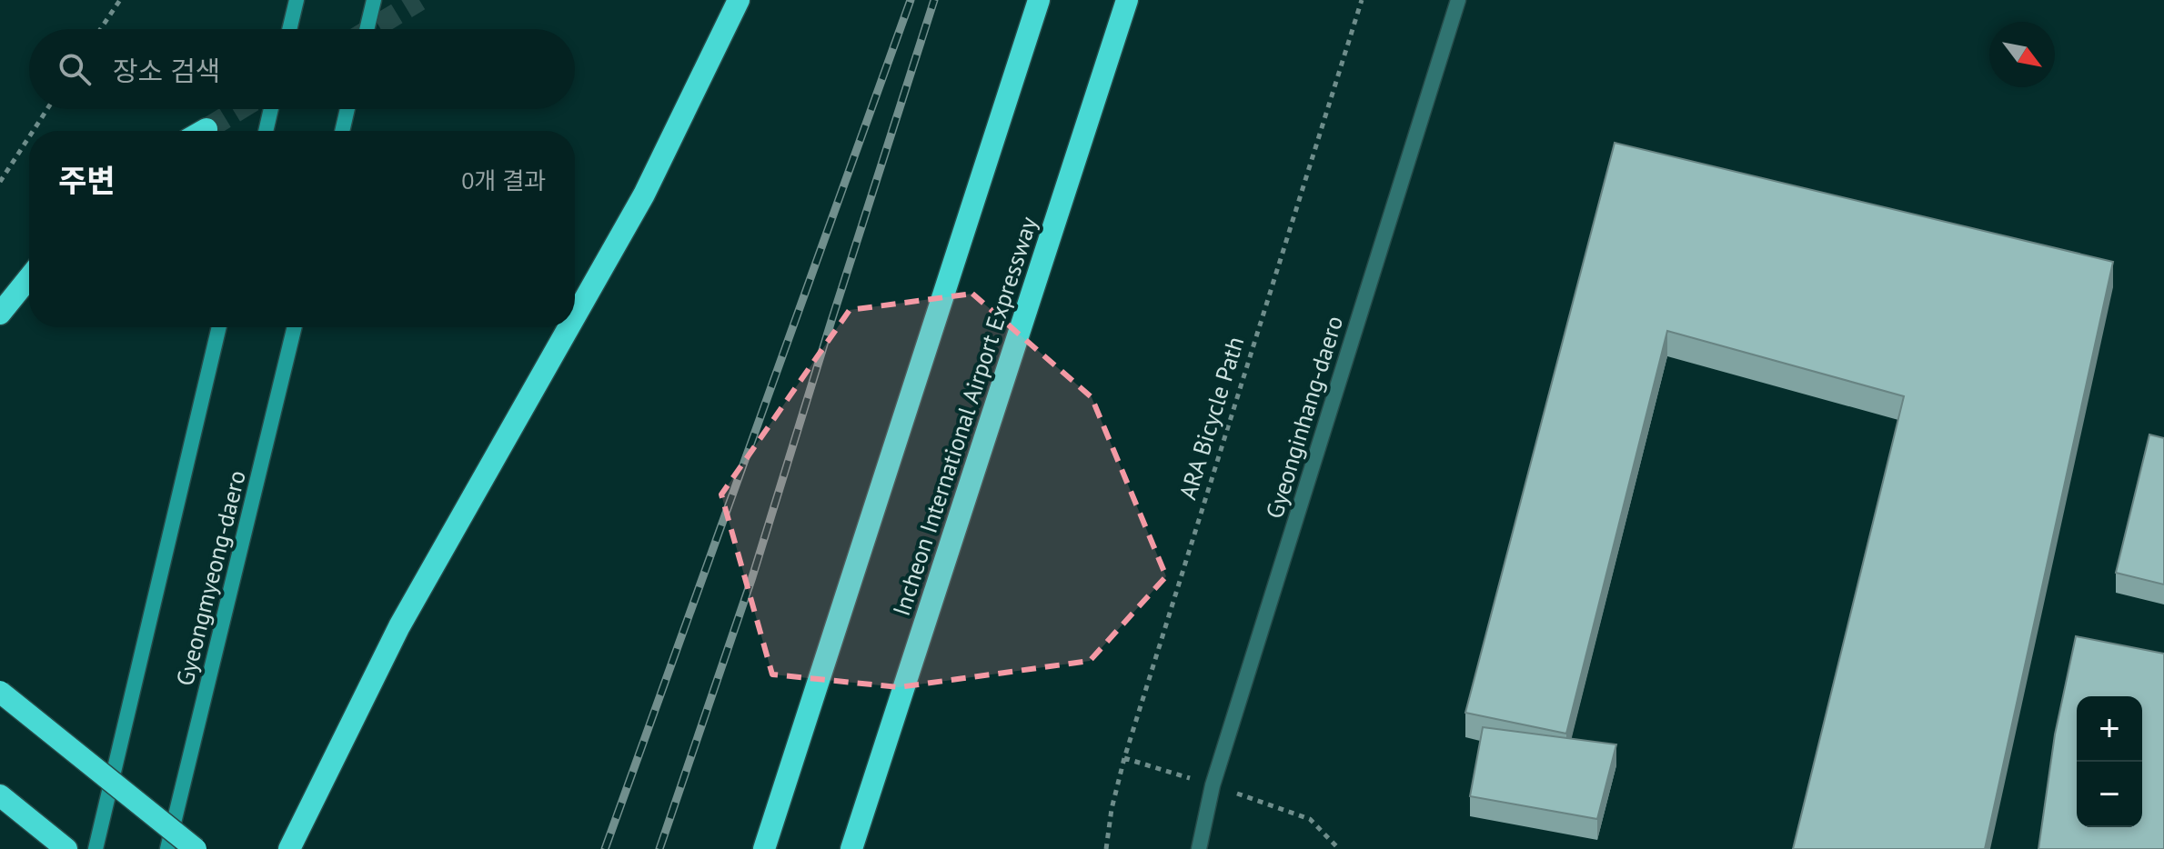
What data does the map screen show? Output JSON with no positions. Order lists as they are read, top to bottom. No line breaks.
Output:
{"streets":{"highway":["Incheon International Airport Expressway"],"main road":["Gyeongmyeong-daero"],"street":["Gyeonginhang-daero"],"path":["ARA Bicycle Path"]},"north":"bottom right","page":{"search":"장소 검색","heading":["주변","0개 결과"],"map_buttons":["+","−"]}}
